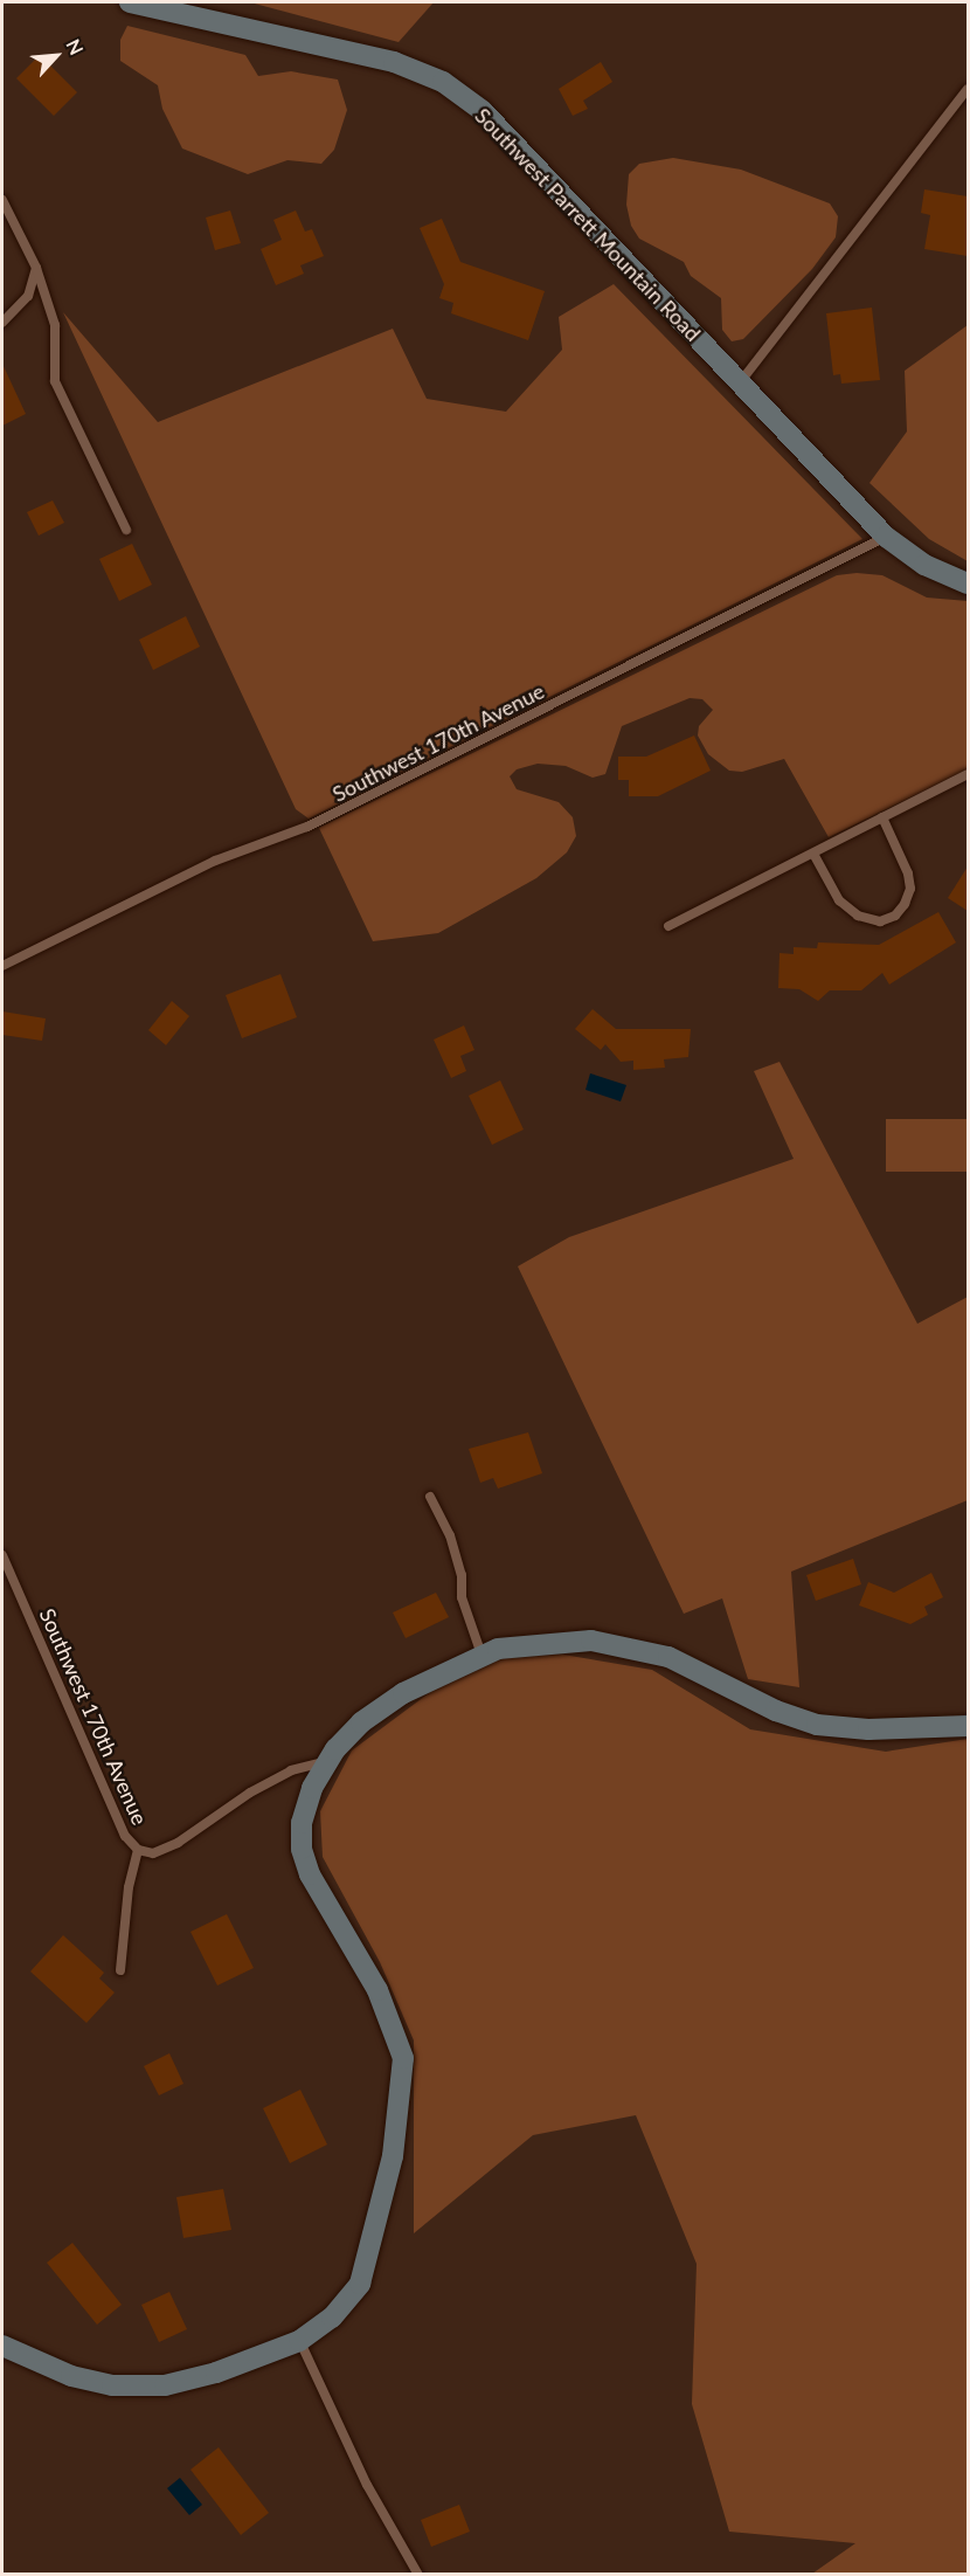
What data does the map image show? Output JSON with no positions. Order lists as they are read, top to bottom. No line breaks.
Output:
{"streets":{"street":["Southwest Parrett Mountain Road"],"lane":["Southwest 170th Avenue"]},"crossings":[["Southwest Parrett Mountain Road","Southwest 170th Avenue"]],"north":"top right"}
